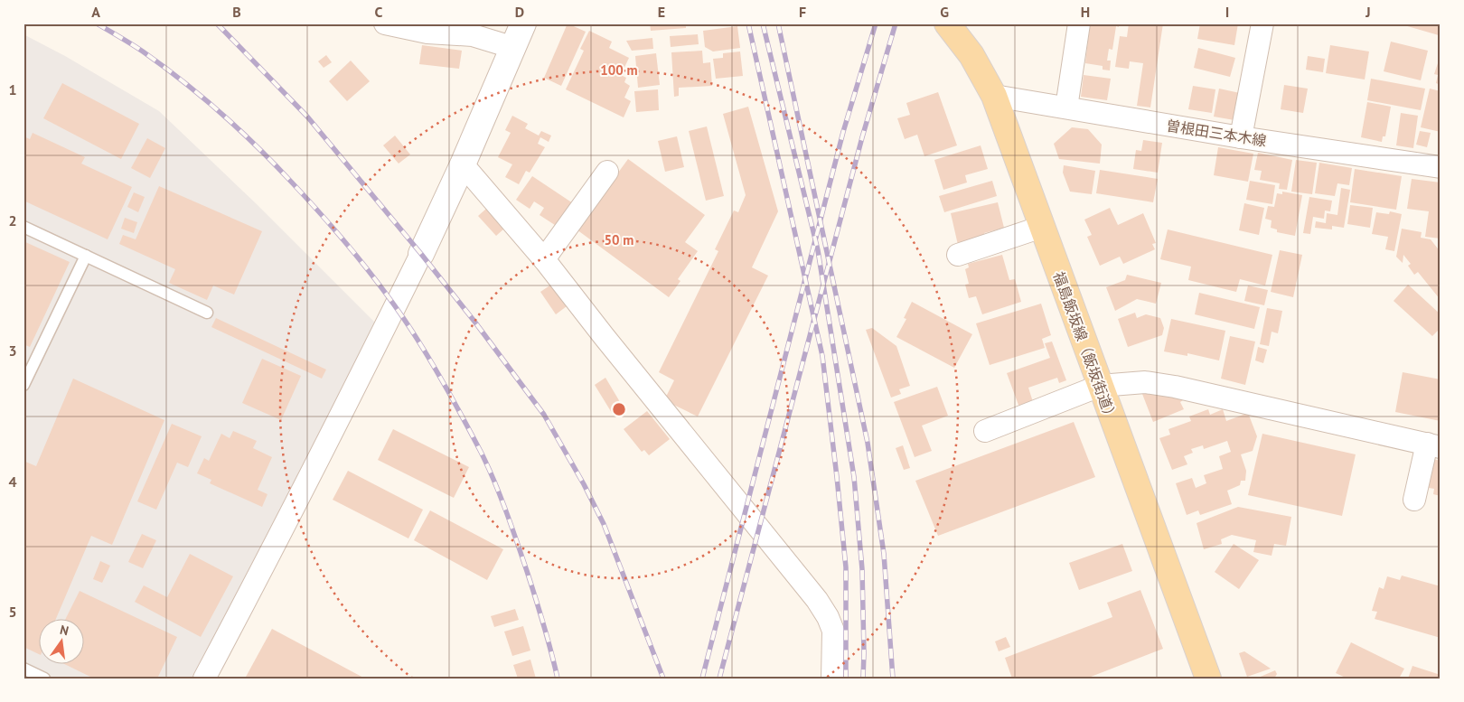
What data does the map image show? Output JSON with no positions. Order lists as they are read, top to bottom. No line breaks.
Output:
{"streets":{"main road":["福島飯坂線（飯坂街道）"],"street":["曽根田三本木線"]},"crossings":[["曽根田三本木線","福島飯坂線（飯坂街道）"]],"north":"top","grid":{"columns":["A","B","C","D","E","F","G","H","I","J"],"rows":["1","2","3","4","5"]},"rings":["100 m","50 m"]}
